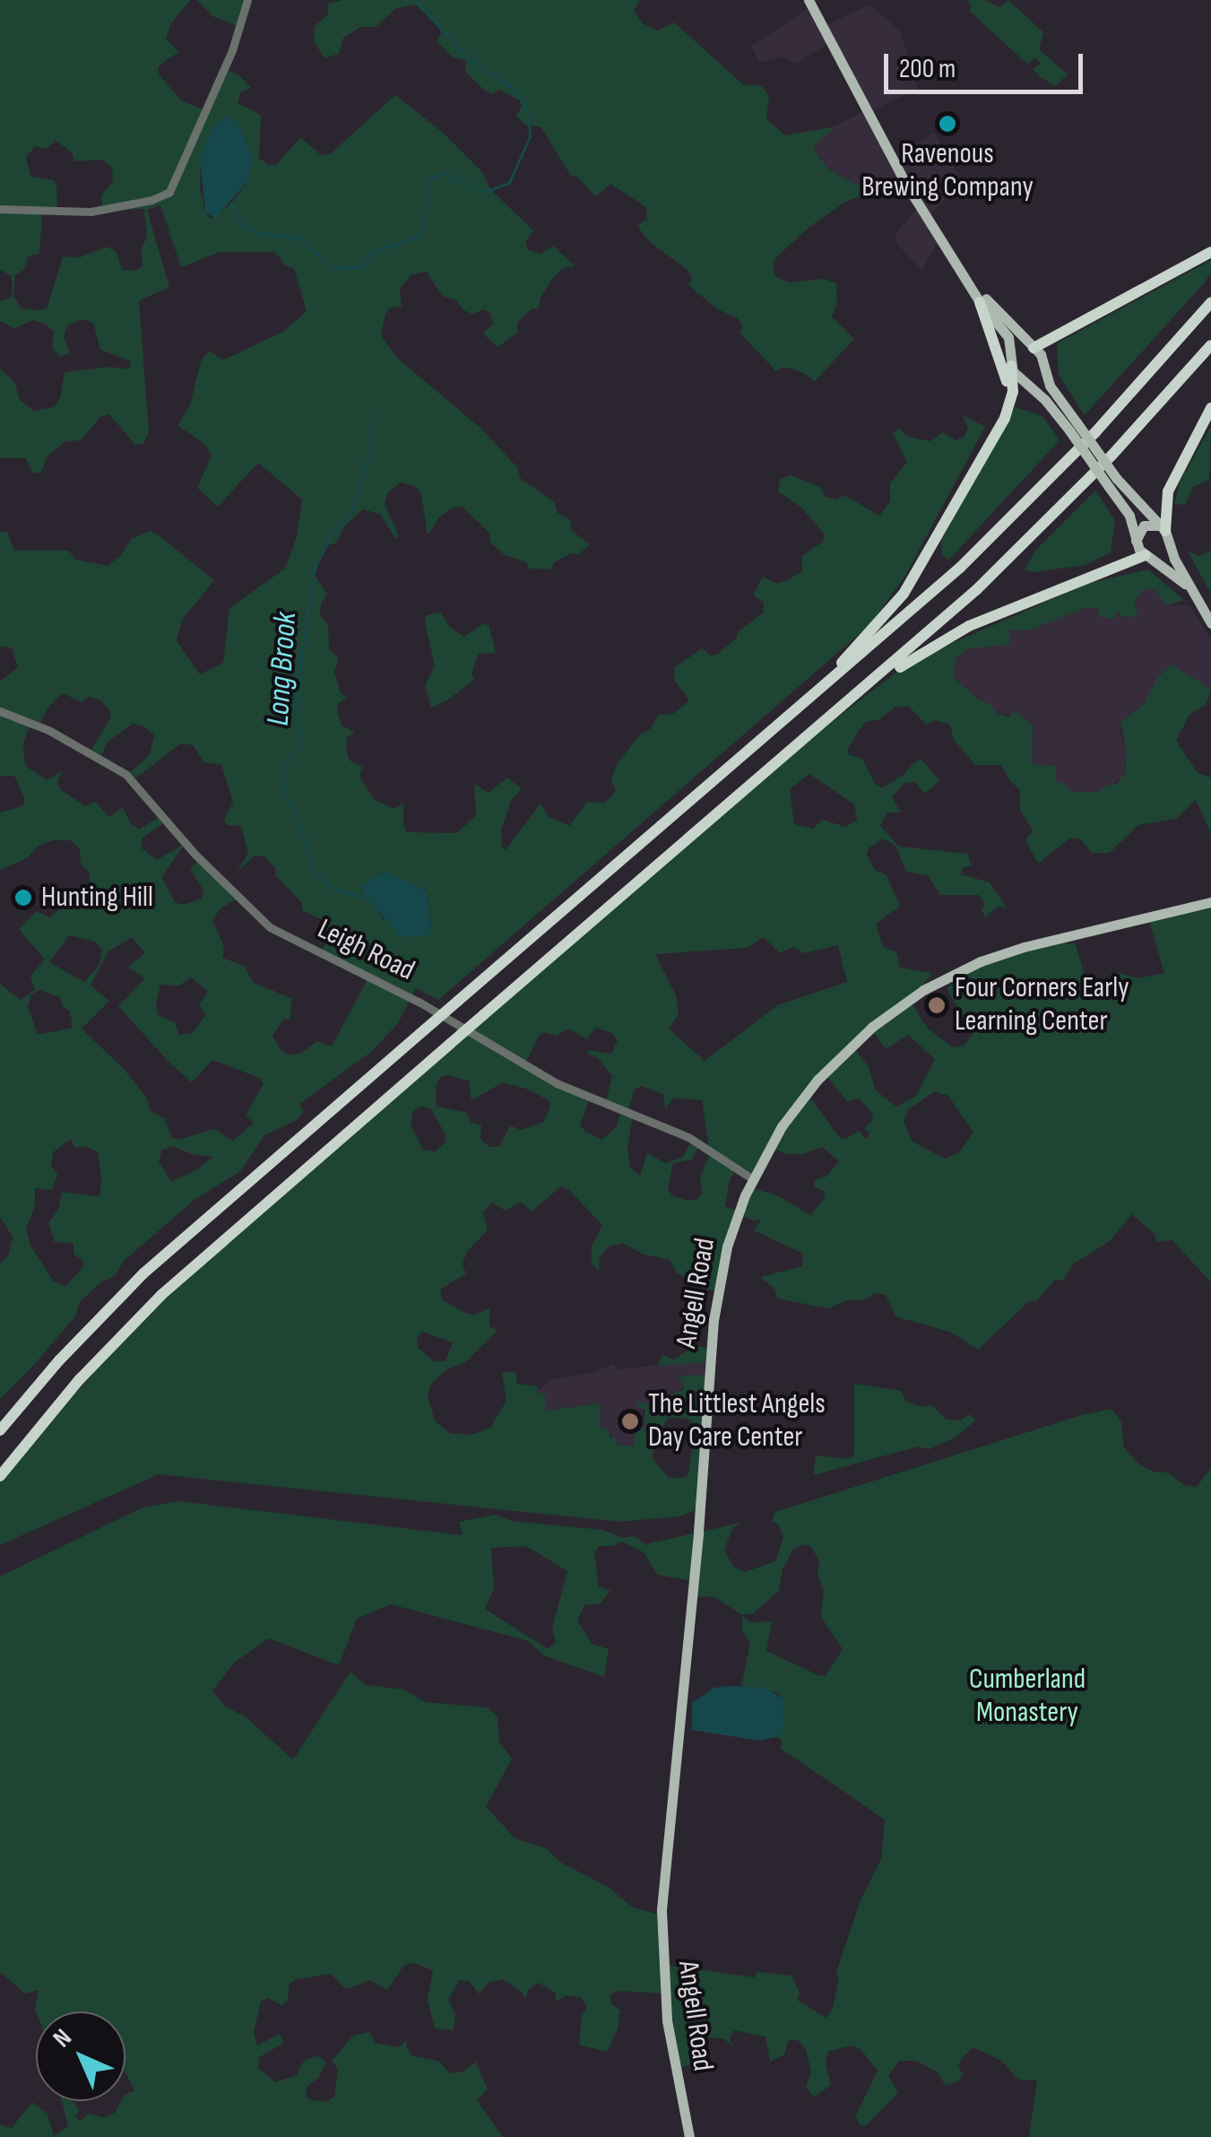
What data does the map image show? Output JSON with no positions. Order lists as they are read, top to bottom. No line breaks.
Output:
{"streets":{"main road":["Angell Road"],"street":["Leigh Road"]},"crossings":[["Leigh Road","Angell Road"]],"water":["Long Brook"],"parks":["Cumberland Monastery"],"places":["Ravenous Brewing Company","Hunting Hill","Four Corners Early Learning Center","The Littlest Angels Day Care Center"],"scale_bar":"200 m","north":"top left"}
